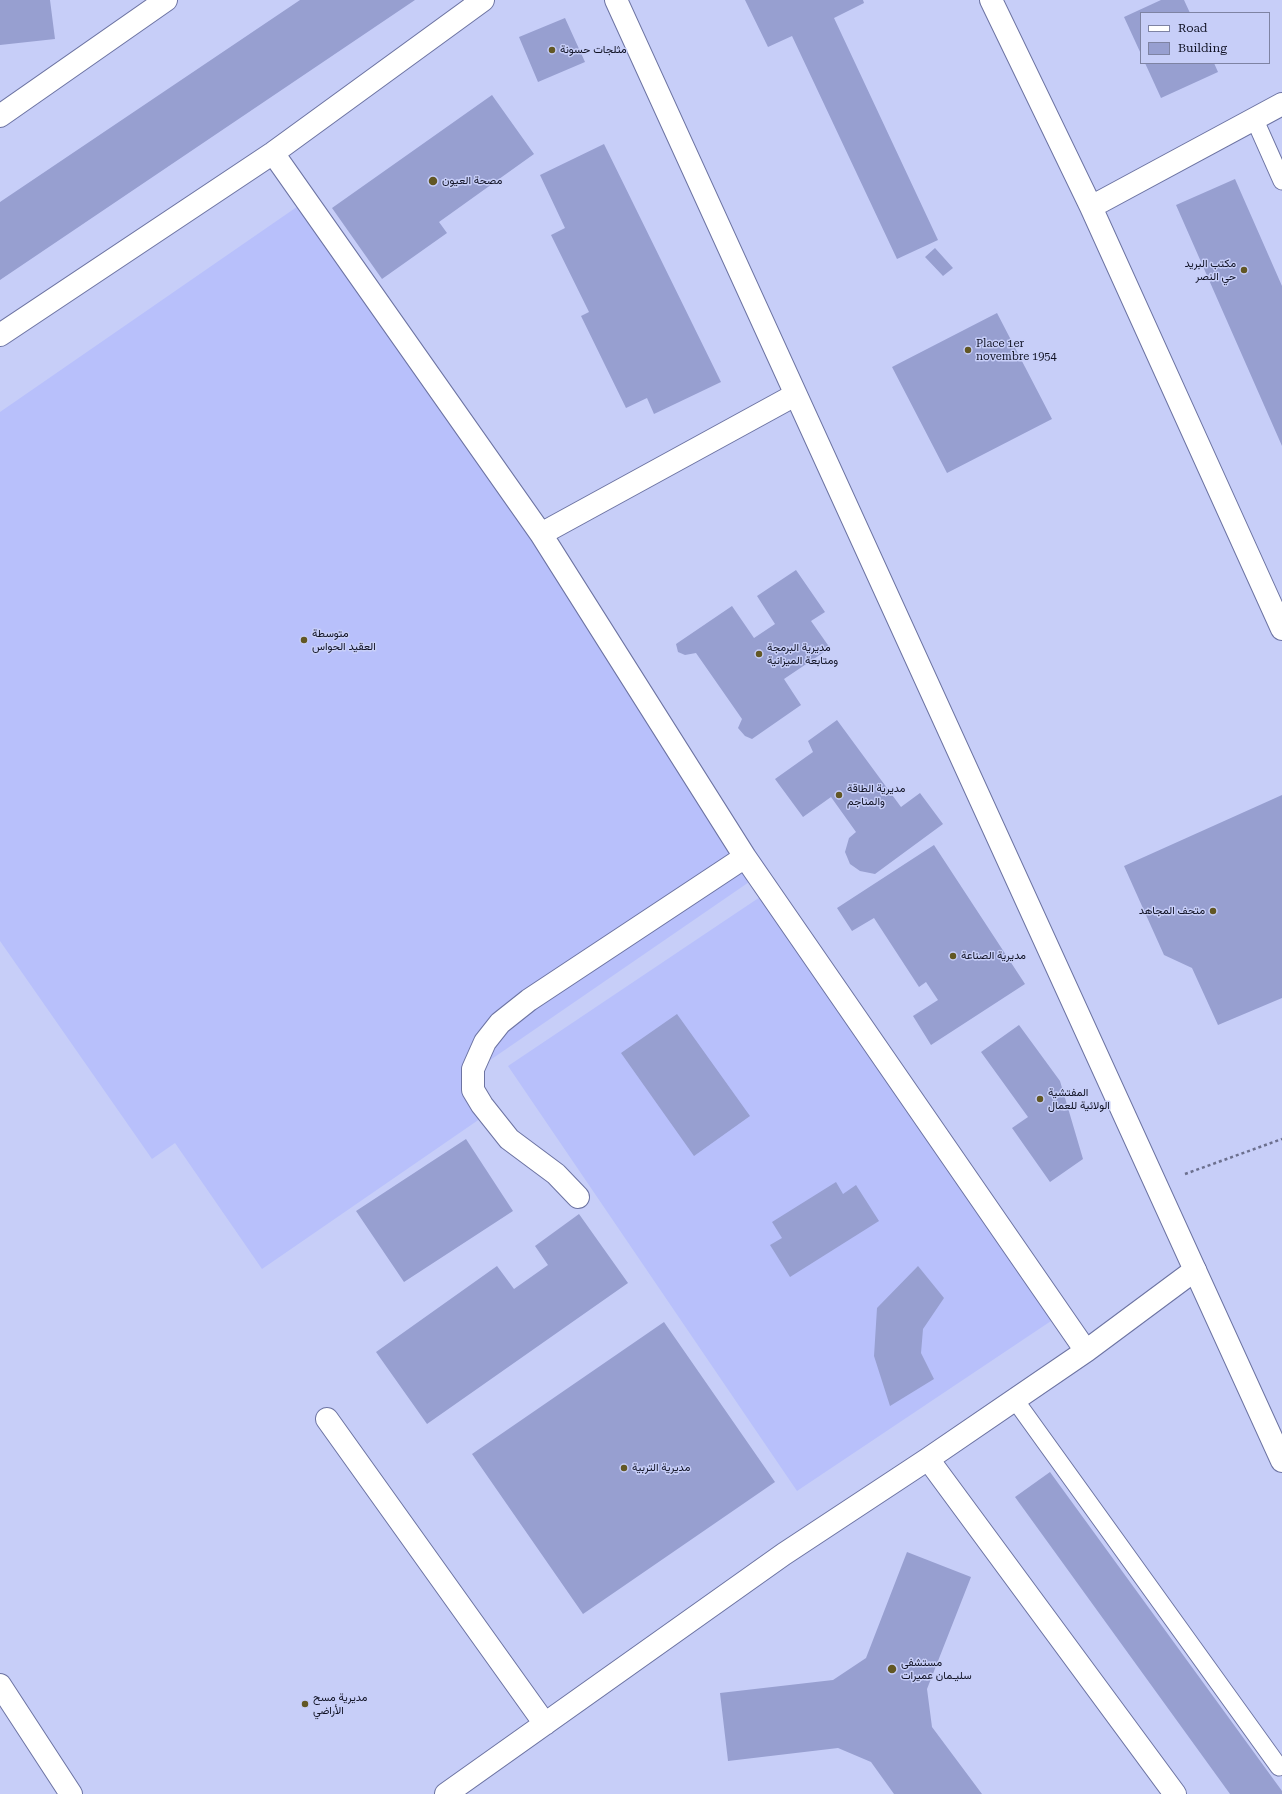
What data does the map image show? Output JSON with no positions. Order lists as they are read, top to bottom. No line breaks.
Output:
{"places":["مثلجات حسونة","مصحة العيون","مكتب البريد حي النصر","Place 1er novembre 1954","متوسطة العقيد الحواس","مديرية البرمجة ومتابعة الميزانية","مديرية الطاقة والمناجم","متحف المجاهد","مديرية الصناعة","المفتشية الولائية للعمال","مديرية التربية","مستشفى سليـمان عميرات","مديرية مسح الأراضي"],"legend":["Road","Building"]}
